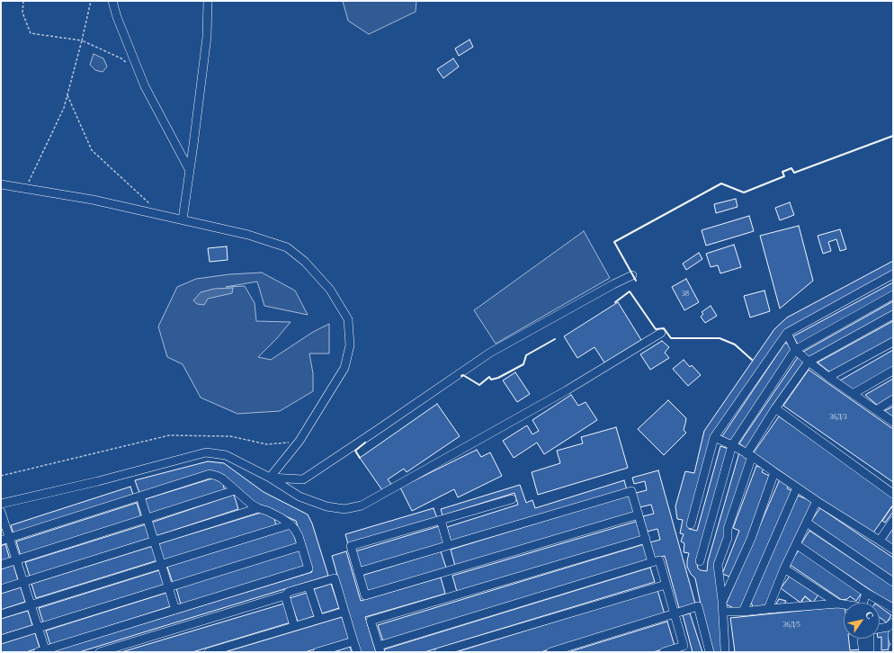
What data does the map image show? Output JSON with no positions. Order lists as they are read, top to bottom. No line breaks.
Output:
{"house_numbers":["38","36Д/3","36Д/5"],"north":"top right"}
